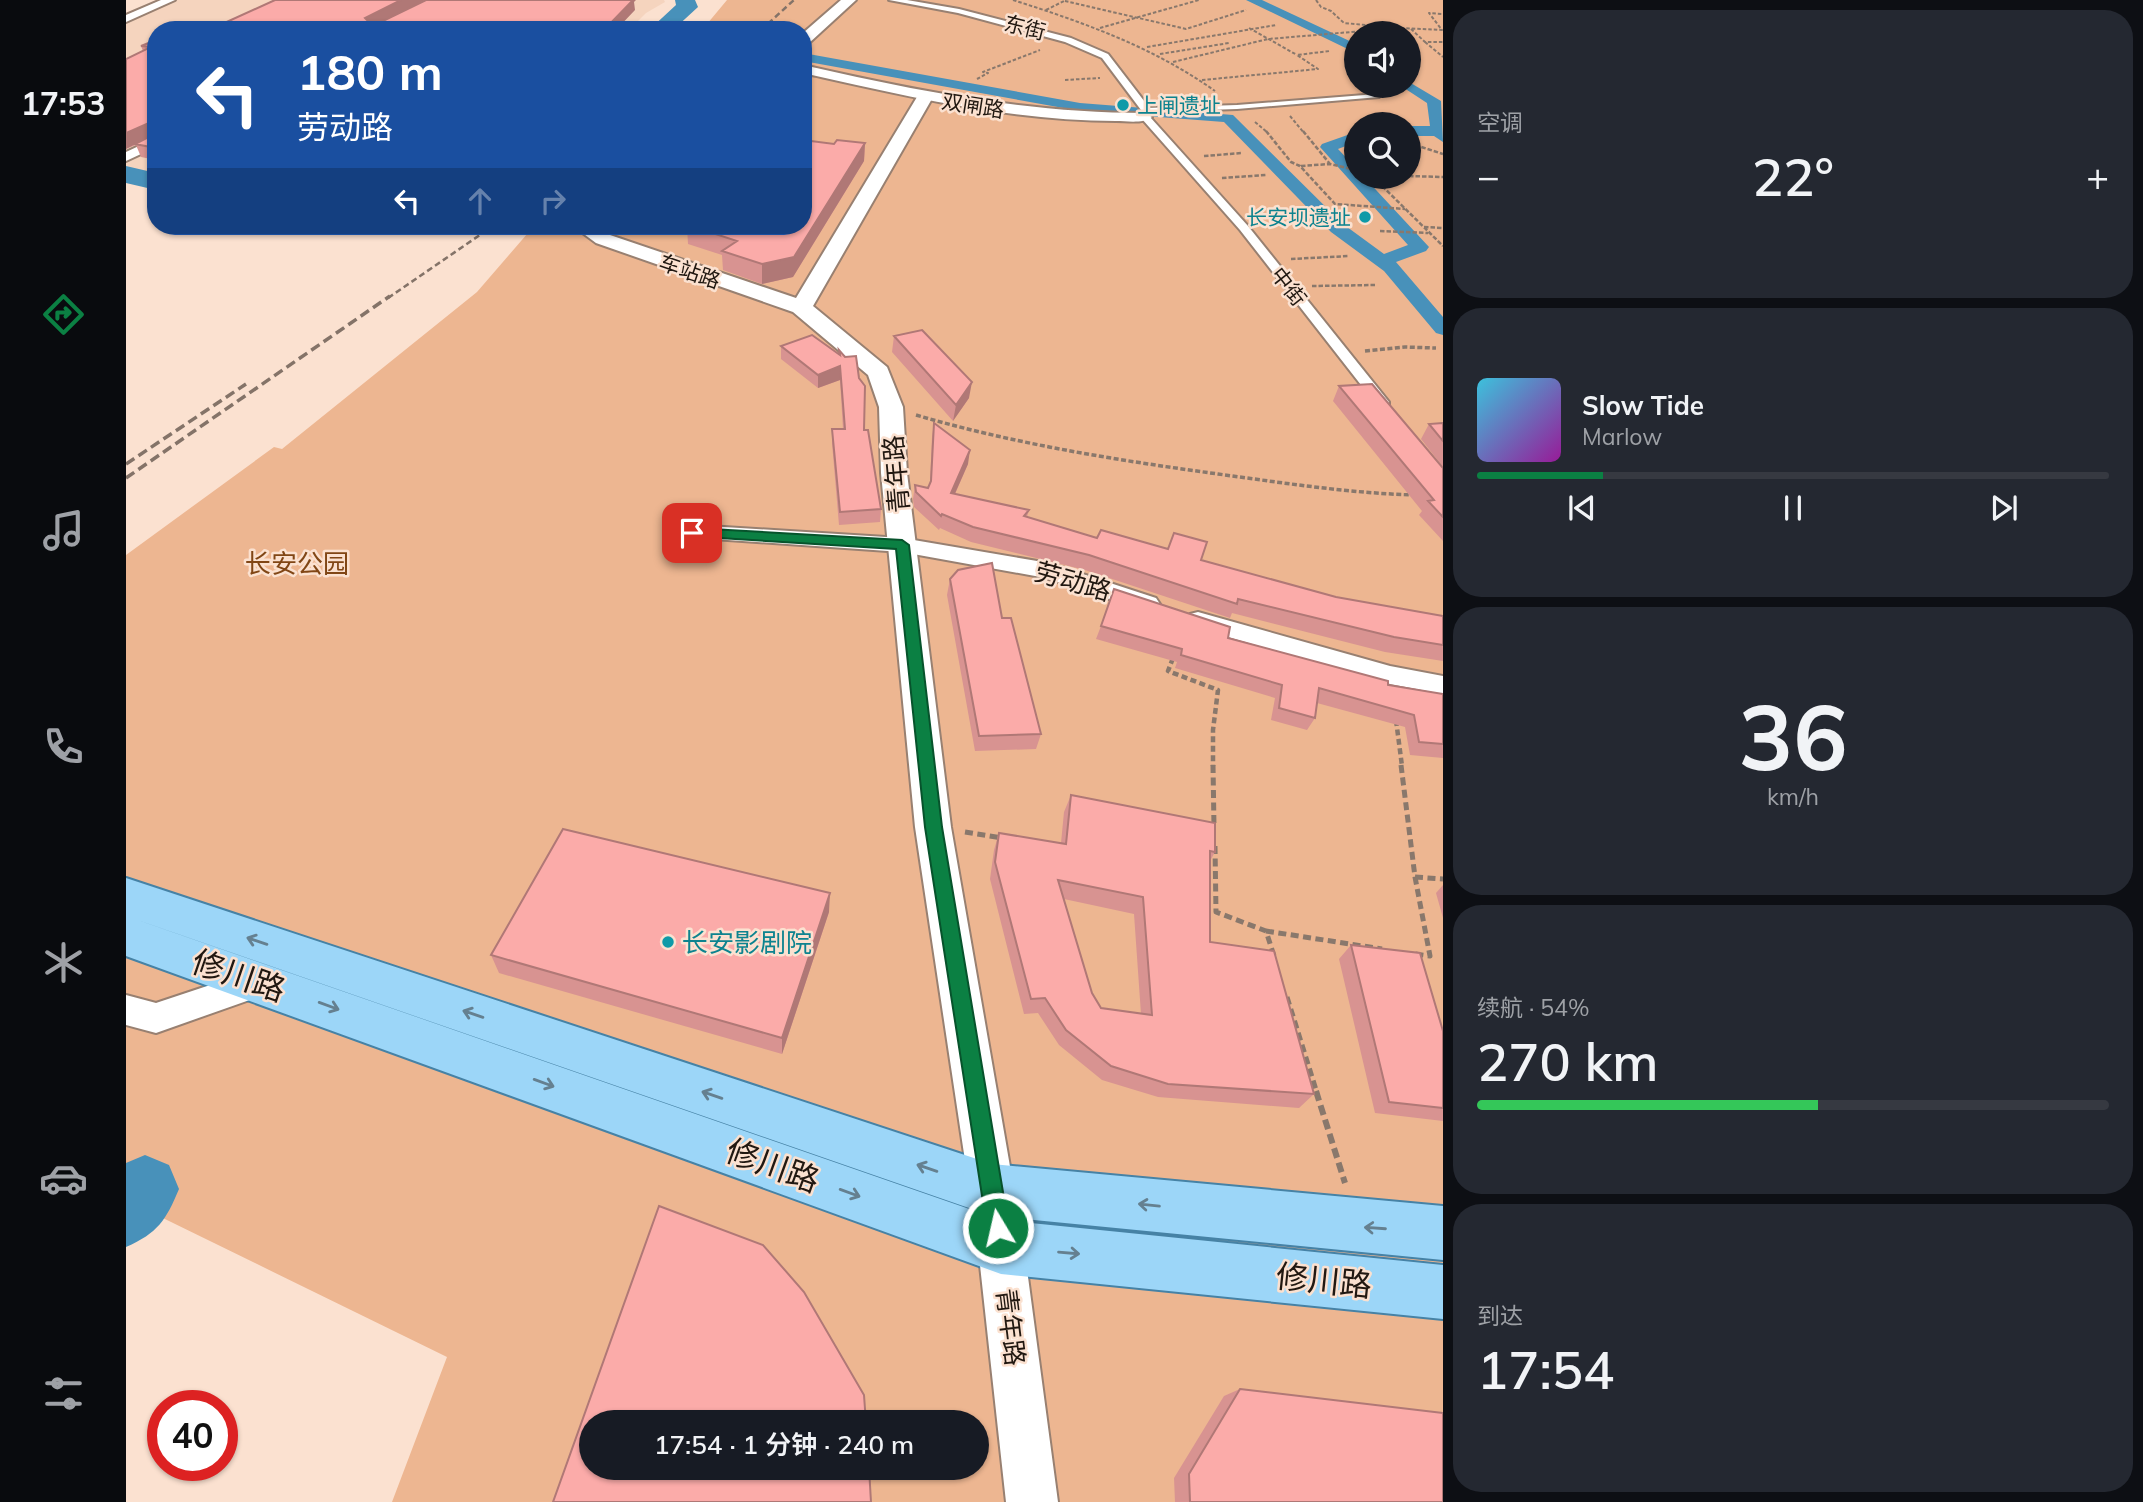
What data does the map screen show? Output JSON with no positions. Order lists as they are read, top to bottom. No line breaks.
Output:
{"streets":{"main road":["修川路"],"street":["东街","双闸路","车站路","中街","青年路","劳动路"]},"crossings":[["东街","中街"],["双闸路","中街"],["车站路","青年路"],["青年路","劳动路"],["青年路","修川路"]],"parks":["长安公园"],"places":["上闸遗址","长安坝遗址","长安影剧院"],"page":{"tabs":"17:53","tile":["空调",["36","km/h"],["续航 · 54%","270 km"],["到达","17:54"]],"turn":["180 m","劳动路"],"heat":["−","22°","+"],"song":["Slow Tide","Marlow"],"limit":"40","trip":"17:54 · 1 分钟 · 240 m"}}
